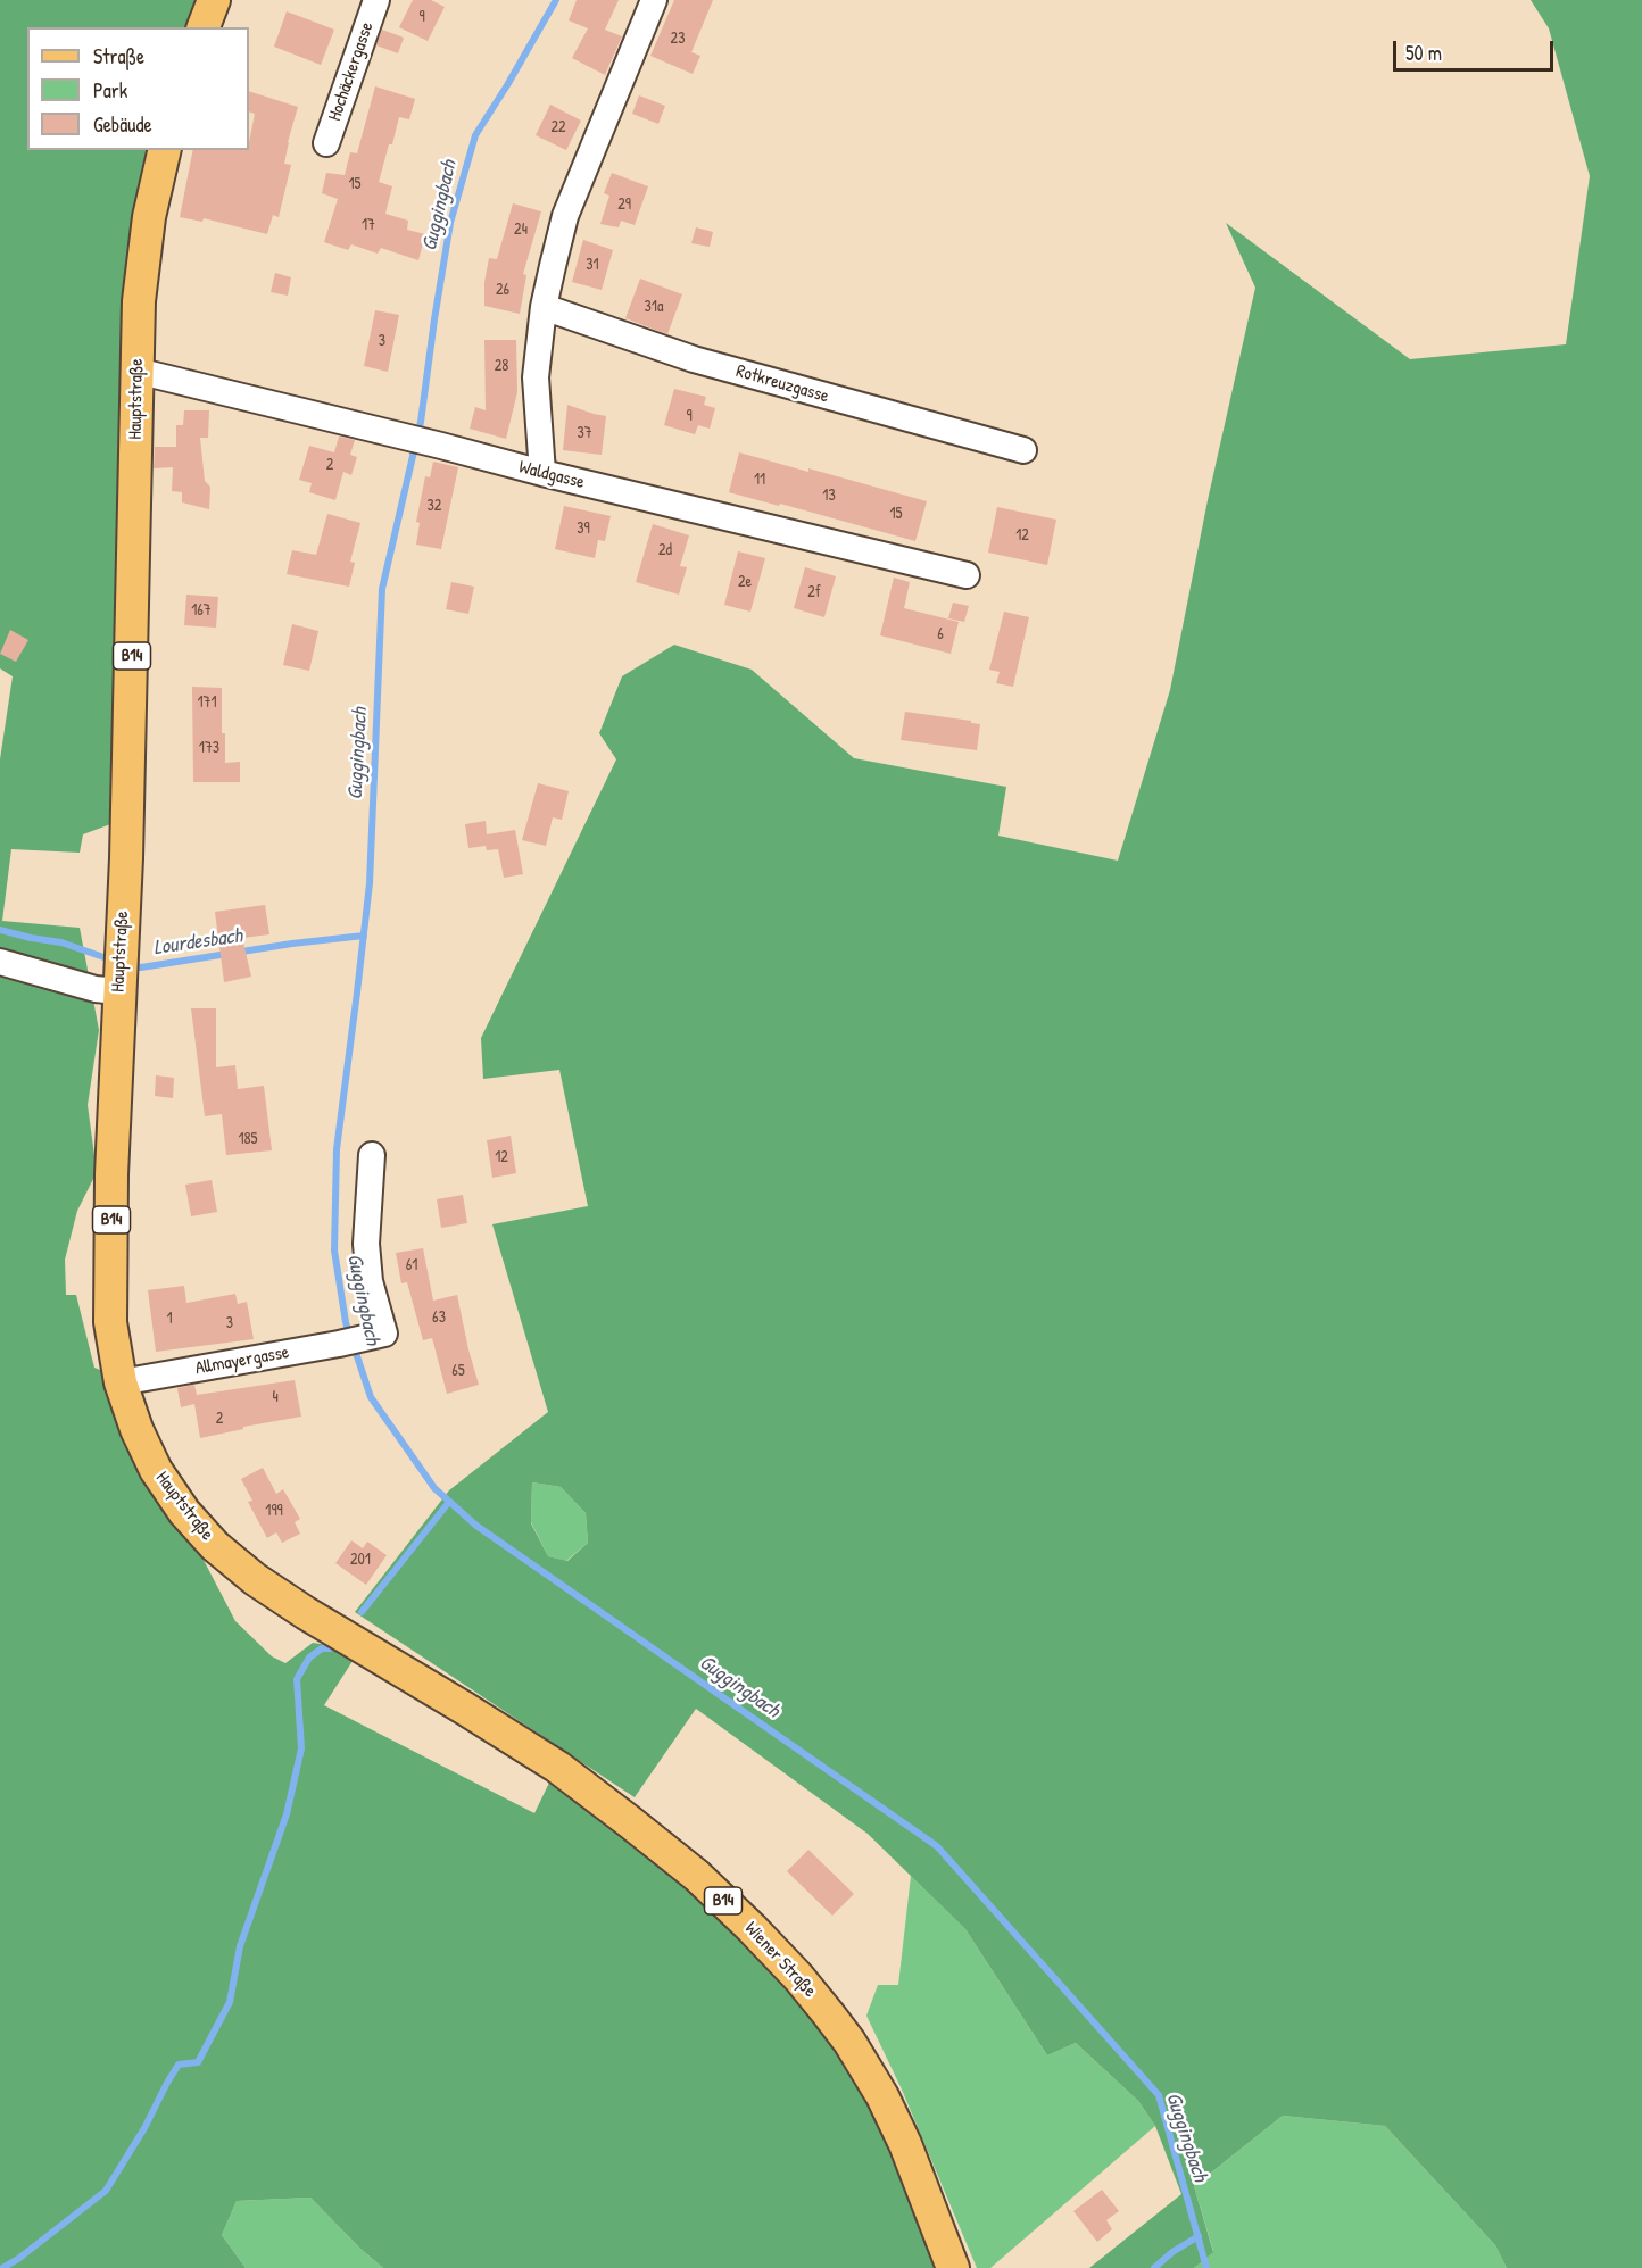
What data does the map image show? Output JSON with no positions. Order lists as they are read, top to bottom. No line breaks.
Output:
{"streets":{"main road":["Hauptstraße","B14","Wiener Straße"],"street":["Hochäckergasse","Rotkreuzgasse","Waldgasse","Allmayergasse"]},"crossings":[["Hauptstraße","Waldgasse"],["Hauptstraße","Allmayergasse"],["Hauptstraße","Wiener Straße"]],"water":["Guggingbach","Lourdesbach"],"house_numbers":["9","23","22","15","29","17","24","31","26","31a","3","28","9","37","2","11","13","32","15","39","12","2d","2e","2f","167","6","171","173","185","12","61","63","1","3","65","4","2","199","201"],"legend":["Straße","Park","Gebäude"],"scale_bar":"50 m"}
